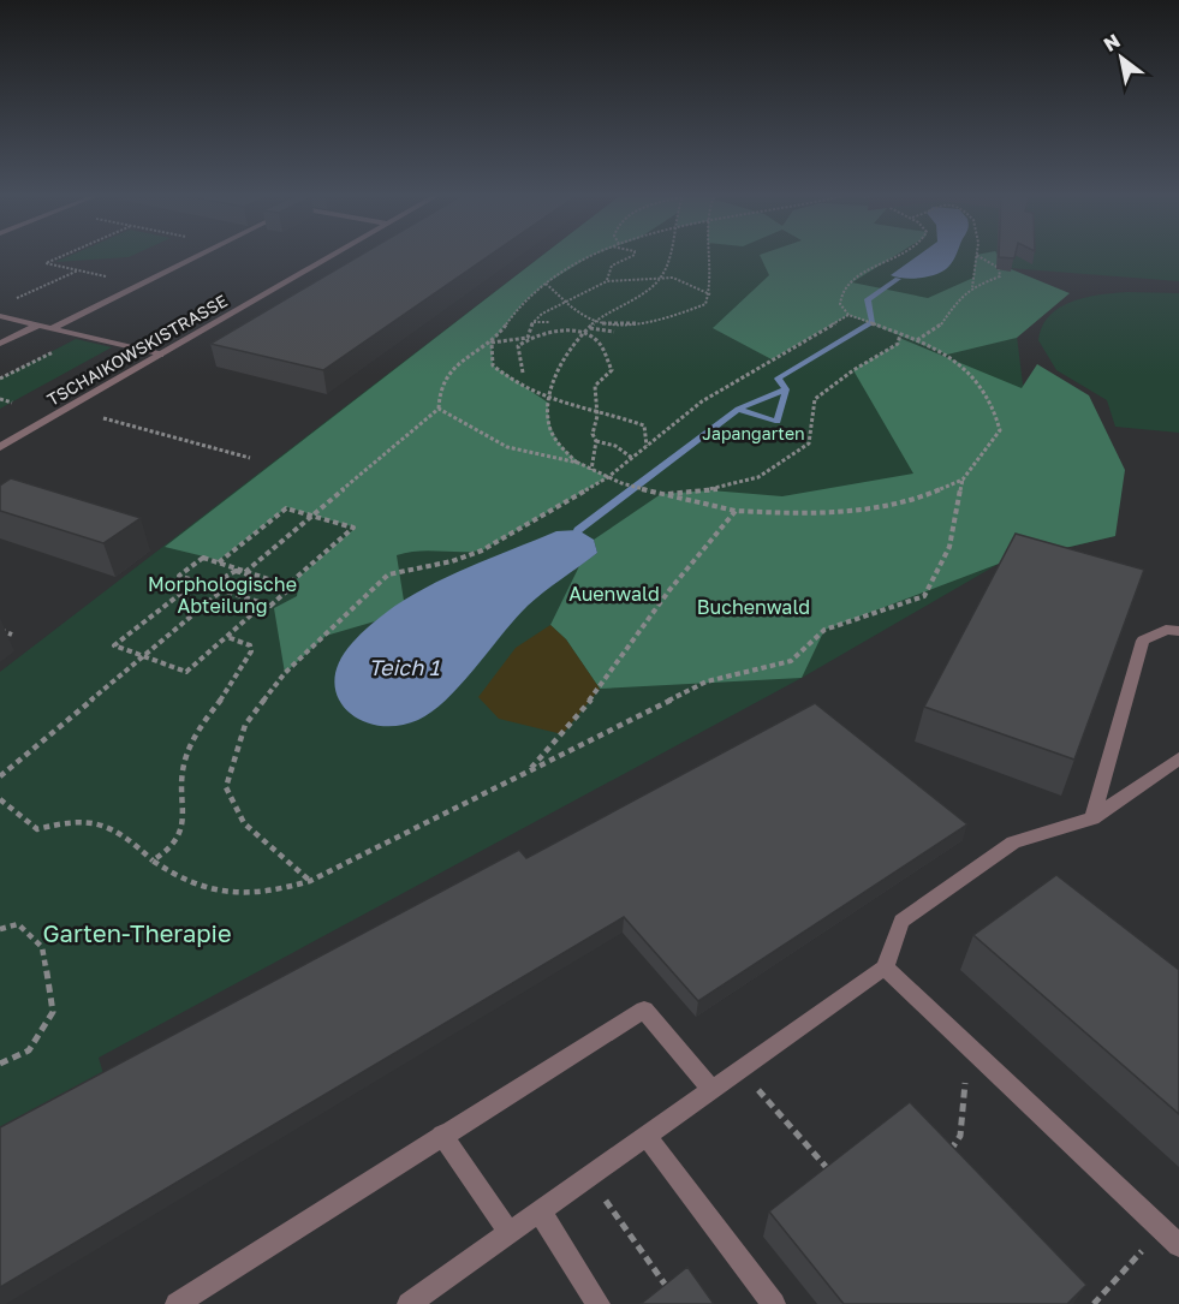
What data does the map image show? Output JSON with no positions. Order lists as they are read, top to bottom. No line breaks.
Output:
{"streets":{"street":["TSCHAIKOWSKISTRASSE"]},"water":["Teich 1"],"parks":["Japangarten","Morphologische Abteilung","Auenwald","Buchenwald","Garten-Therapie"],"north":"top left"}
